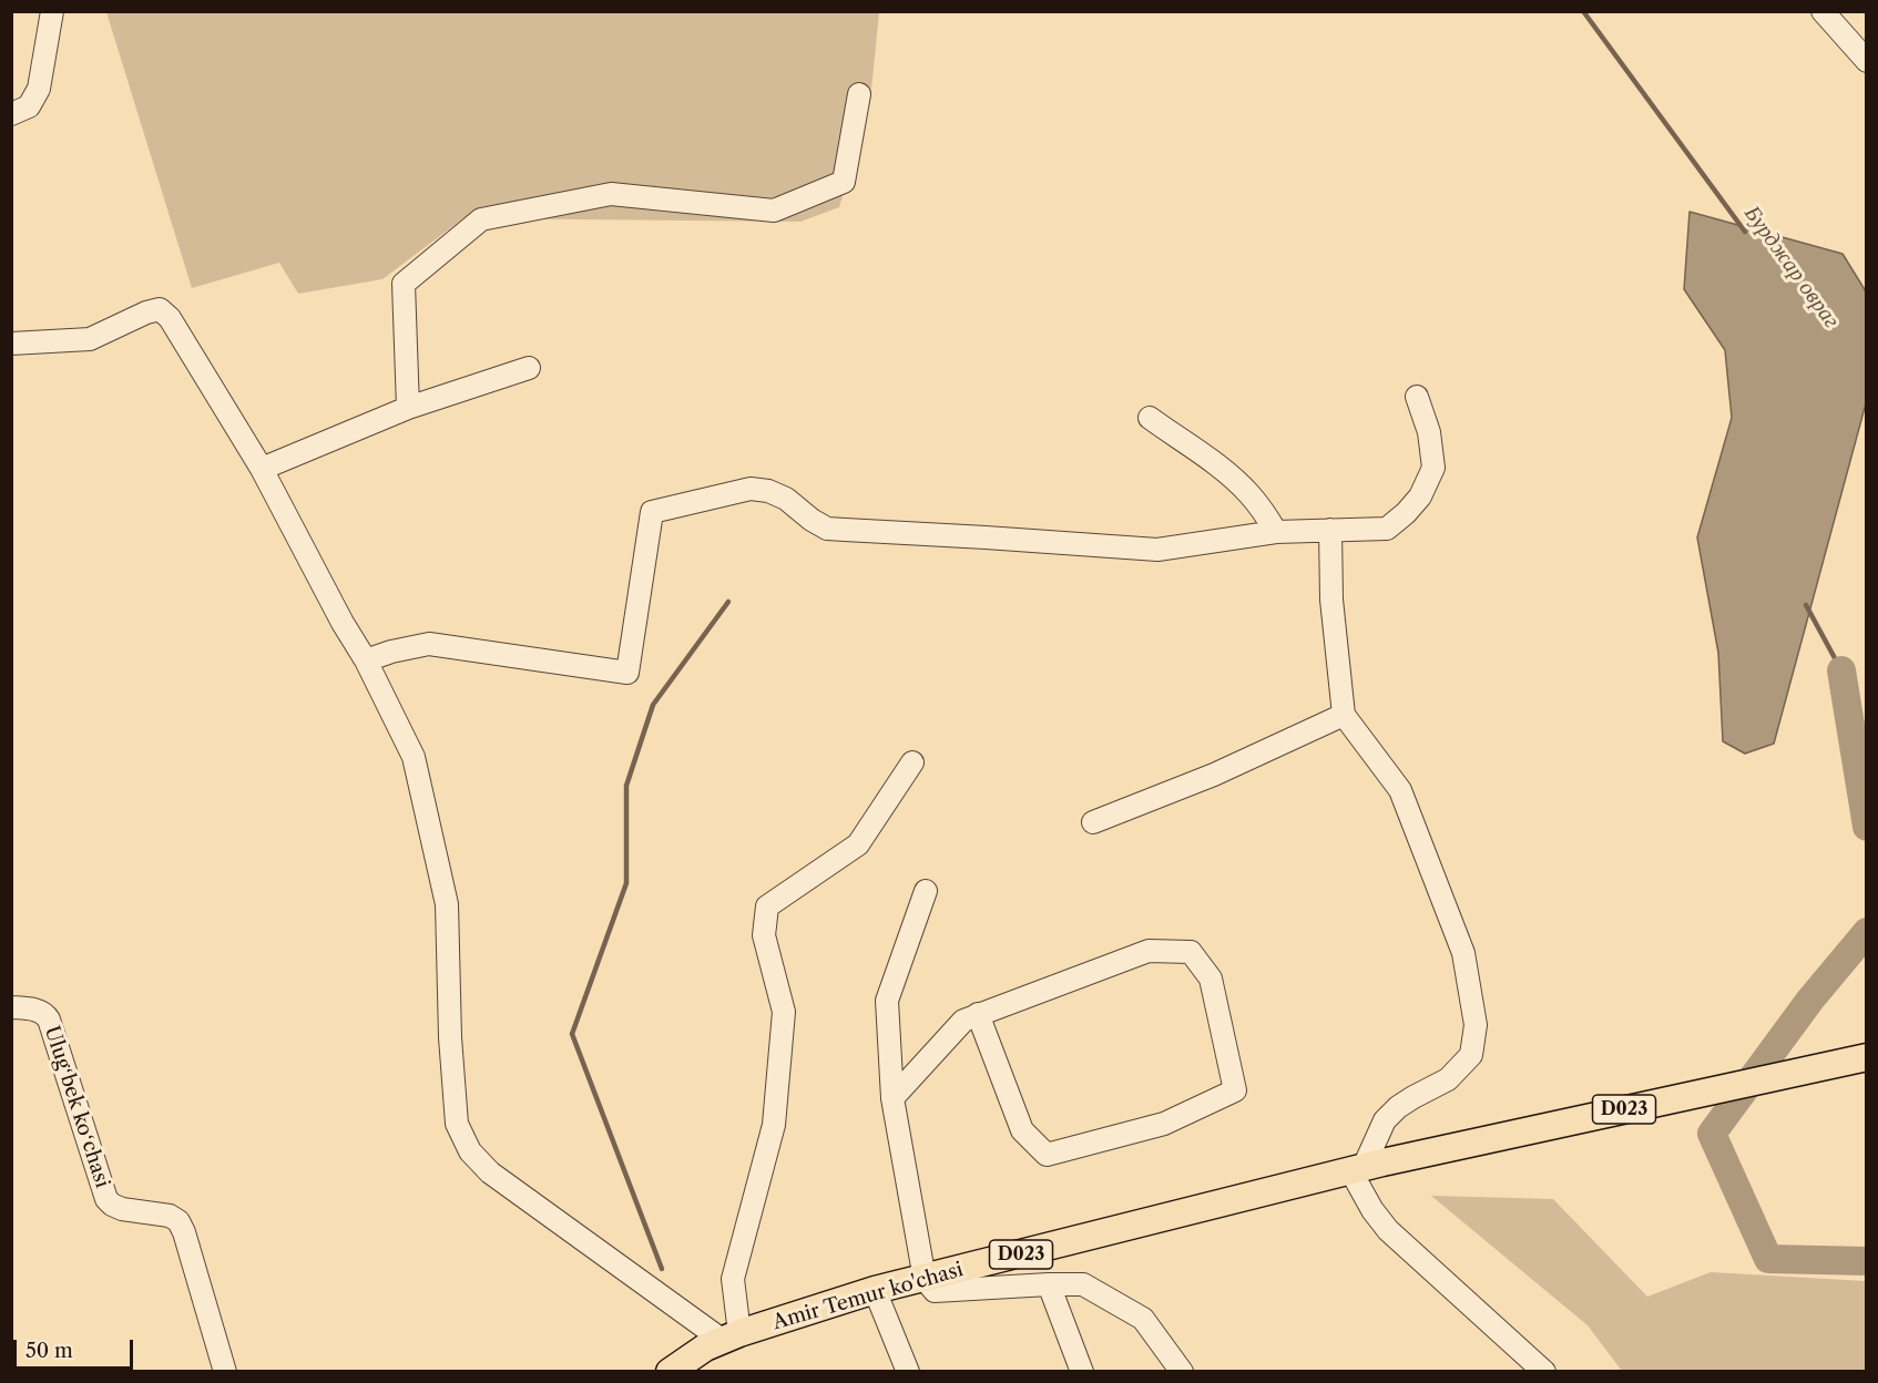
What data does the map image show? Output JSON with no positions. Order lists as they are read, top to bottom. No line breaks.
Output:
{"streets":{"main road":["D023","Amir Temur ko'chasi"],"street":["Ulugʻbek koʻchasi"]},"crossings":[["D023","Amir Temur ko'chasi"]],"water":["Бурджар овраг"],"scale_bar":"50 m"}
